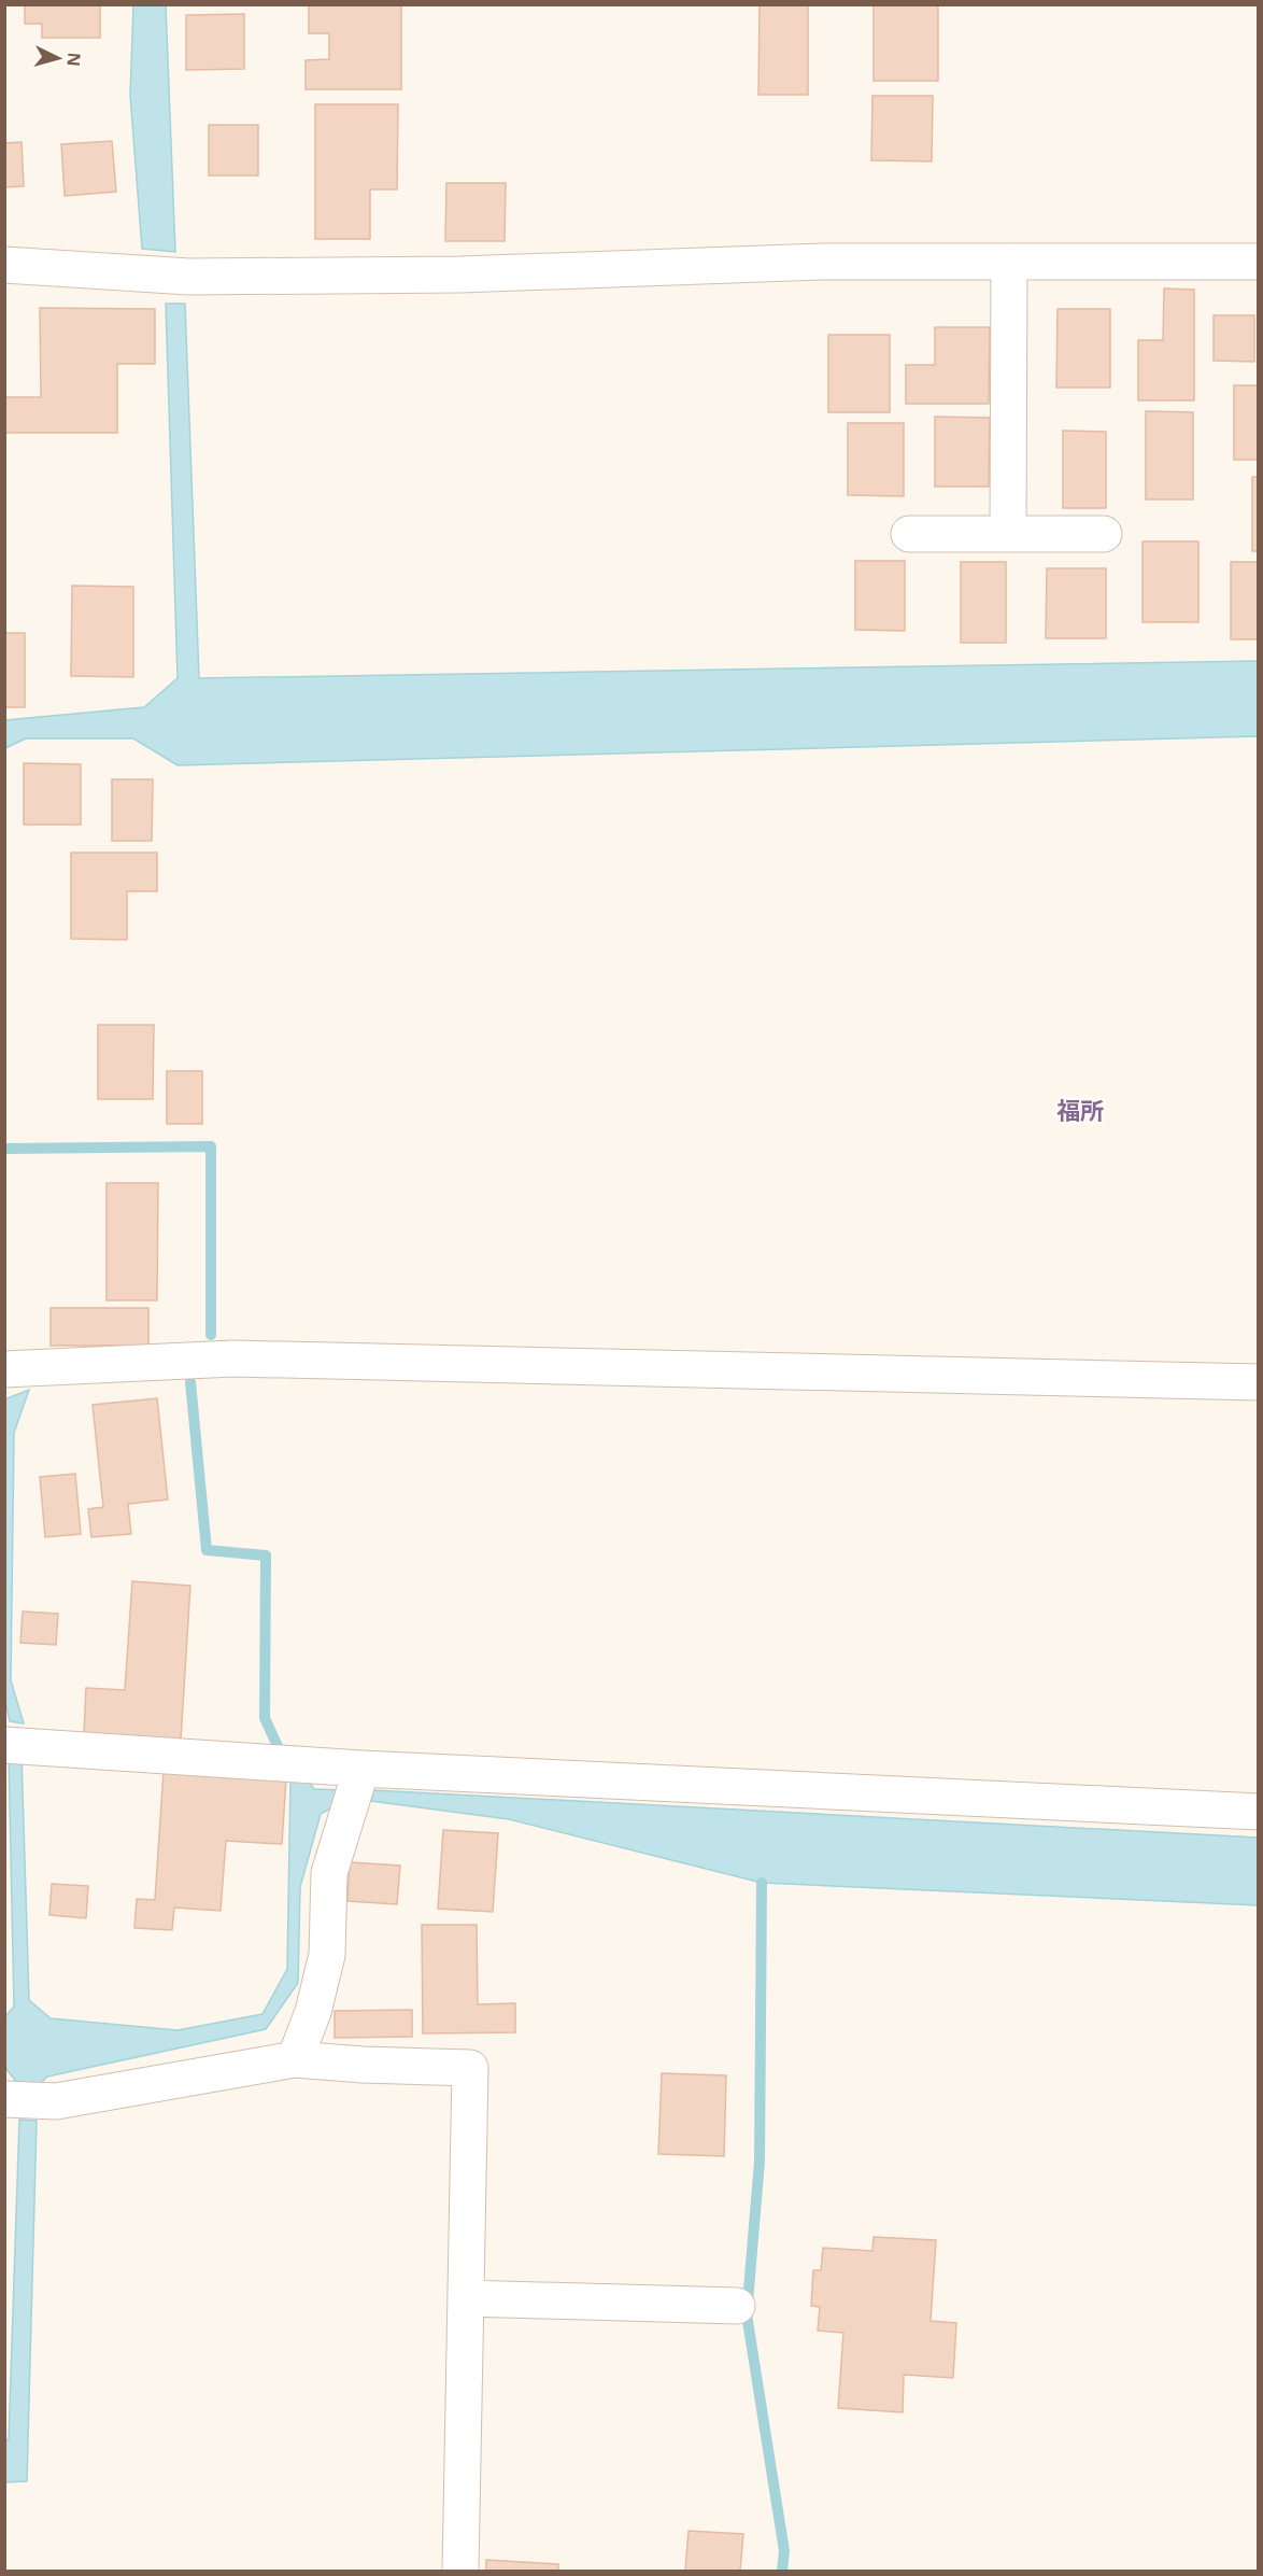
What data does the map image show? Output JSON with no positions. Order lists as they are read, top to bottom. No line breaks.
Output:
{"districts":["福所"],"north":"right"}
